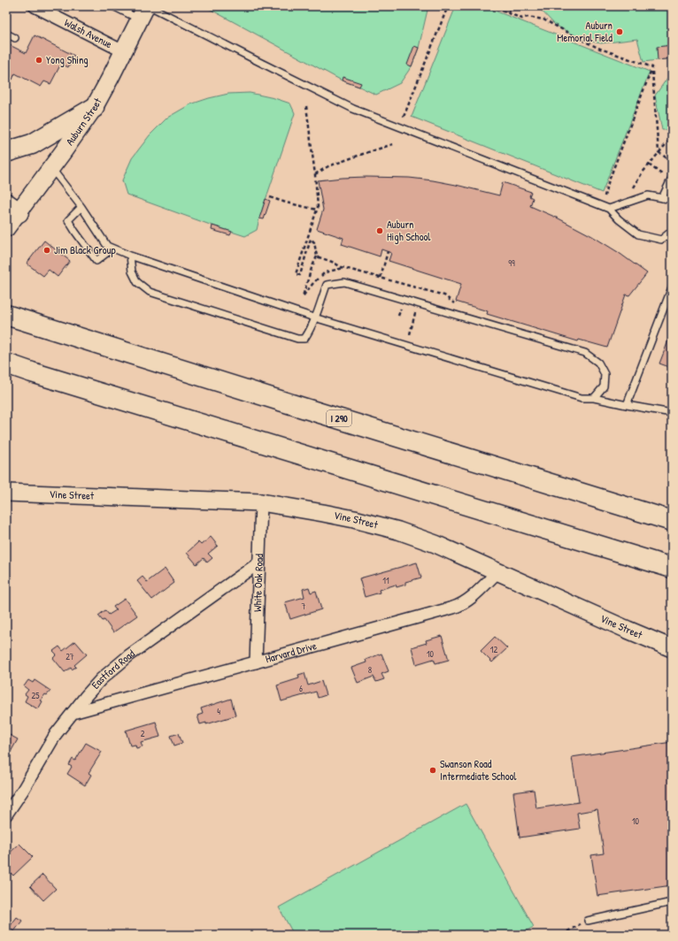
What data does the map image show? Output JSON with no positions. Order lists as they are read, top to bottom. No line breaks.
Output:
{"streets":{"highway":["I 290"],"street":["Walsh Avenue","Auburn Street","Vine Street","White Oak Road","Harvard Drive","Eastford Road"]},"crossings":[["Walsh Avenue","Auburn Street"],["Vine Street","White Oak Road"],["Vine Street","Harvard Drive"],["White Oak Road","Harvard Drive"],["White Oak Road","Eastford Road"],["Harvard Drive","Eastford Road"]],"places":["Auburn Memorial Field","Yong Shing","Auburn High School","Jim Black Group","Swanson Road Intermediate School"],"house_numbers":["99","11","7","12","10","27","8","6","25","4","2","10"]}
